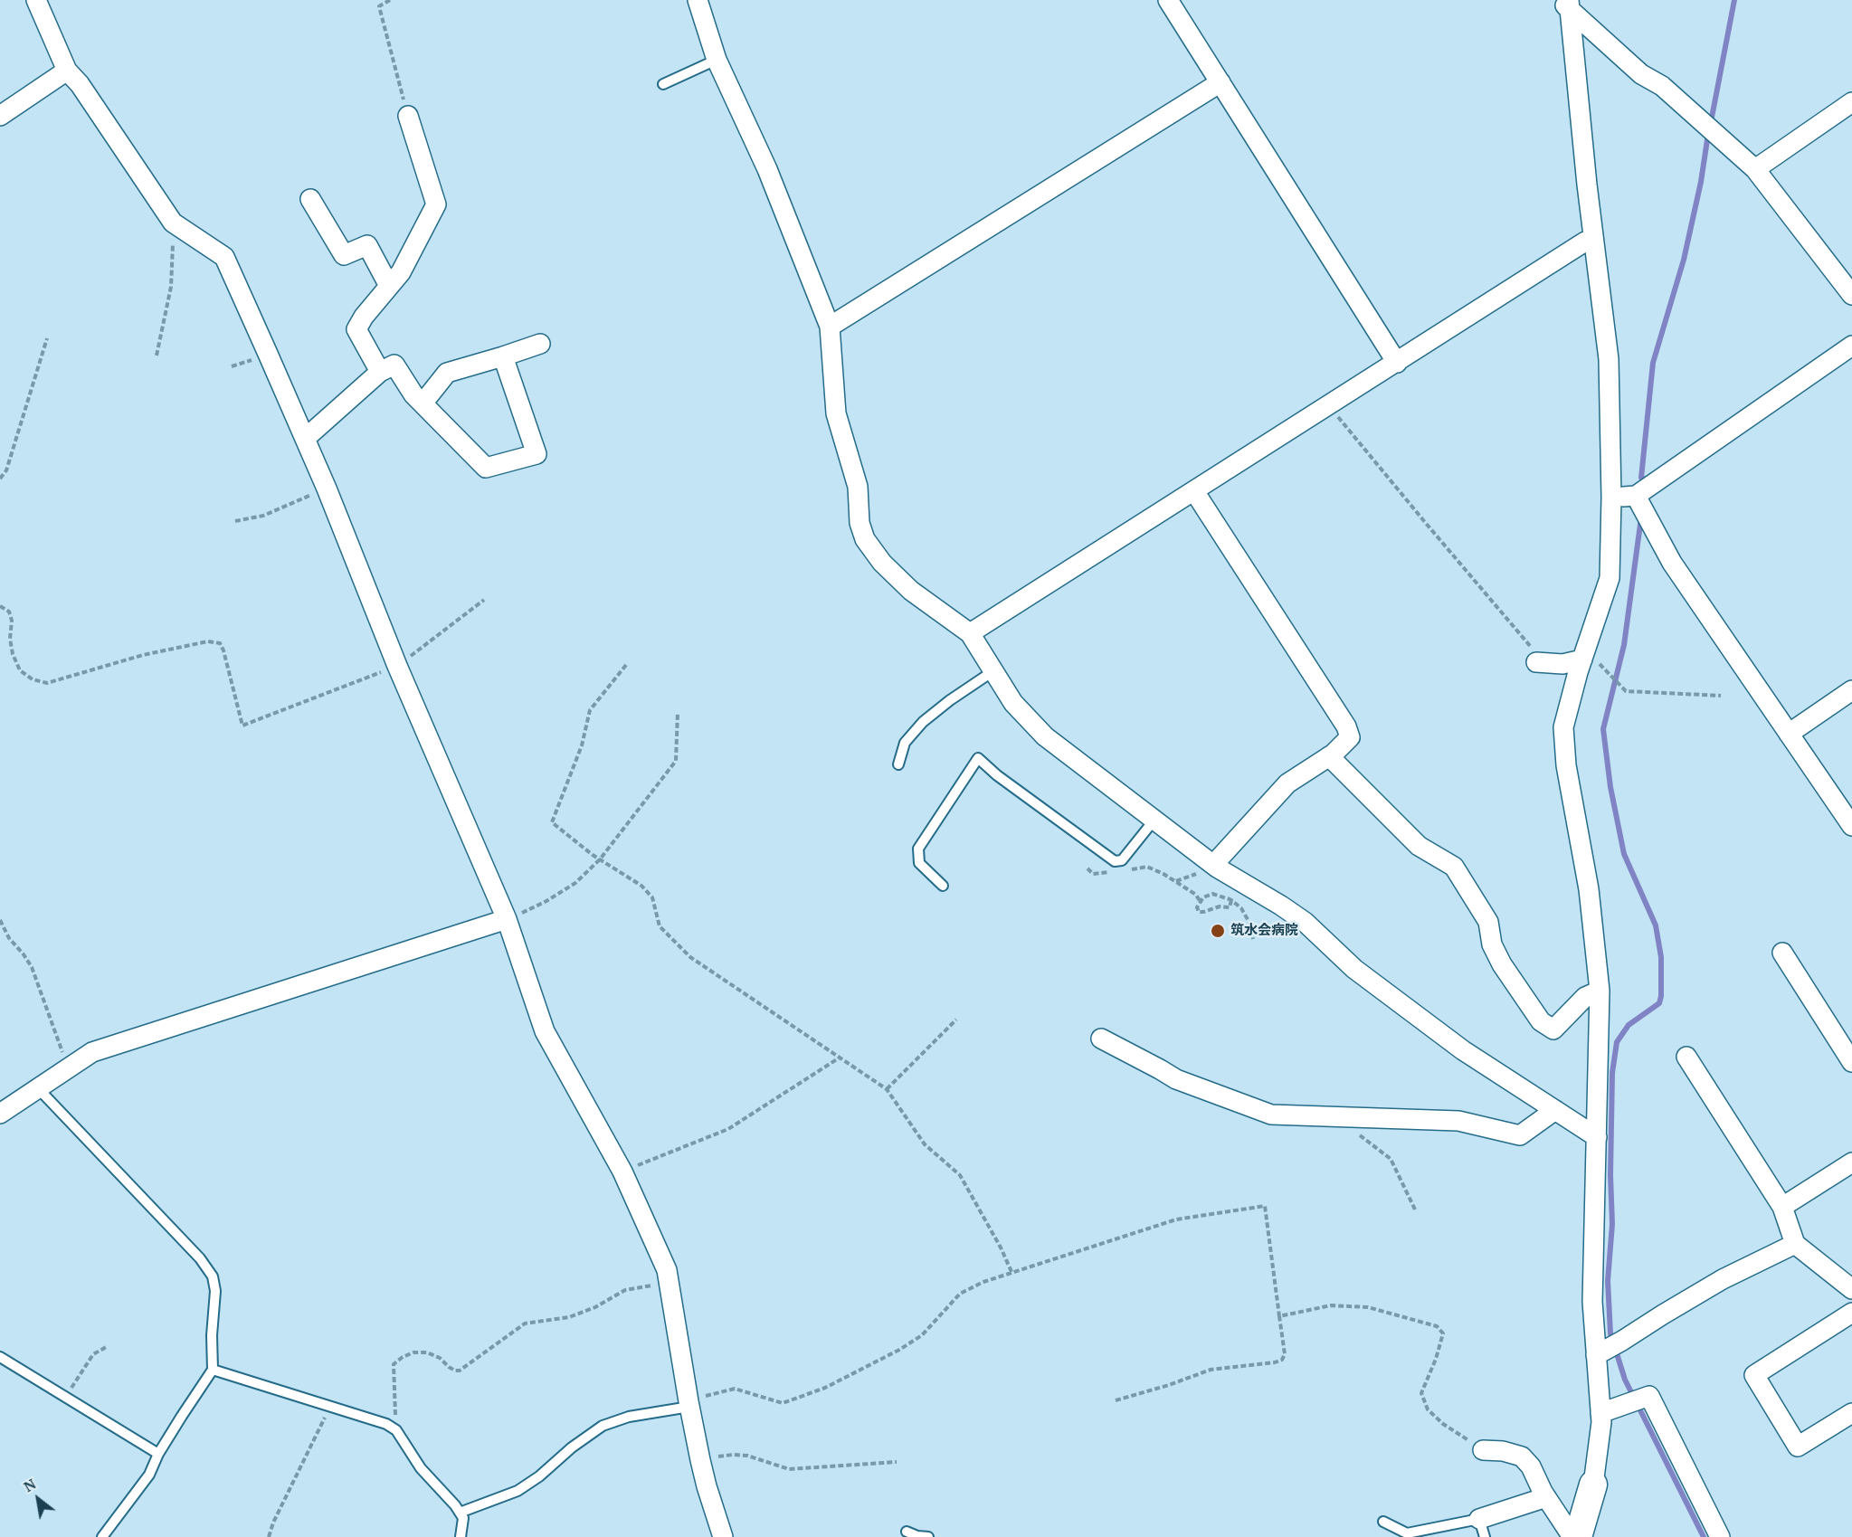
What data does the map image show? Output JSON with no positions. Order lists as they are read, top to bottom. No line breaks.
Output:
{"places":["筑水会病院"],"north":"top left"}
